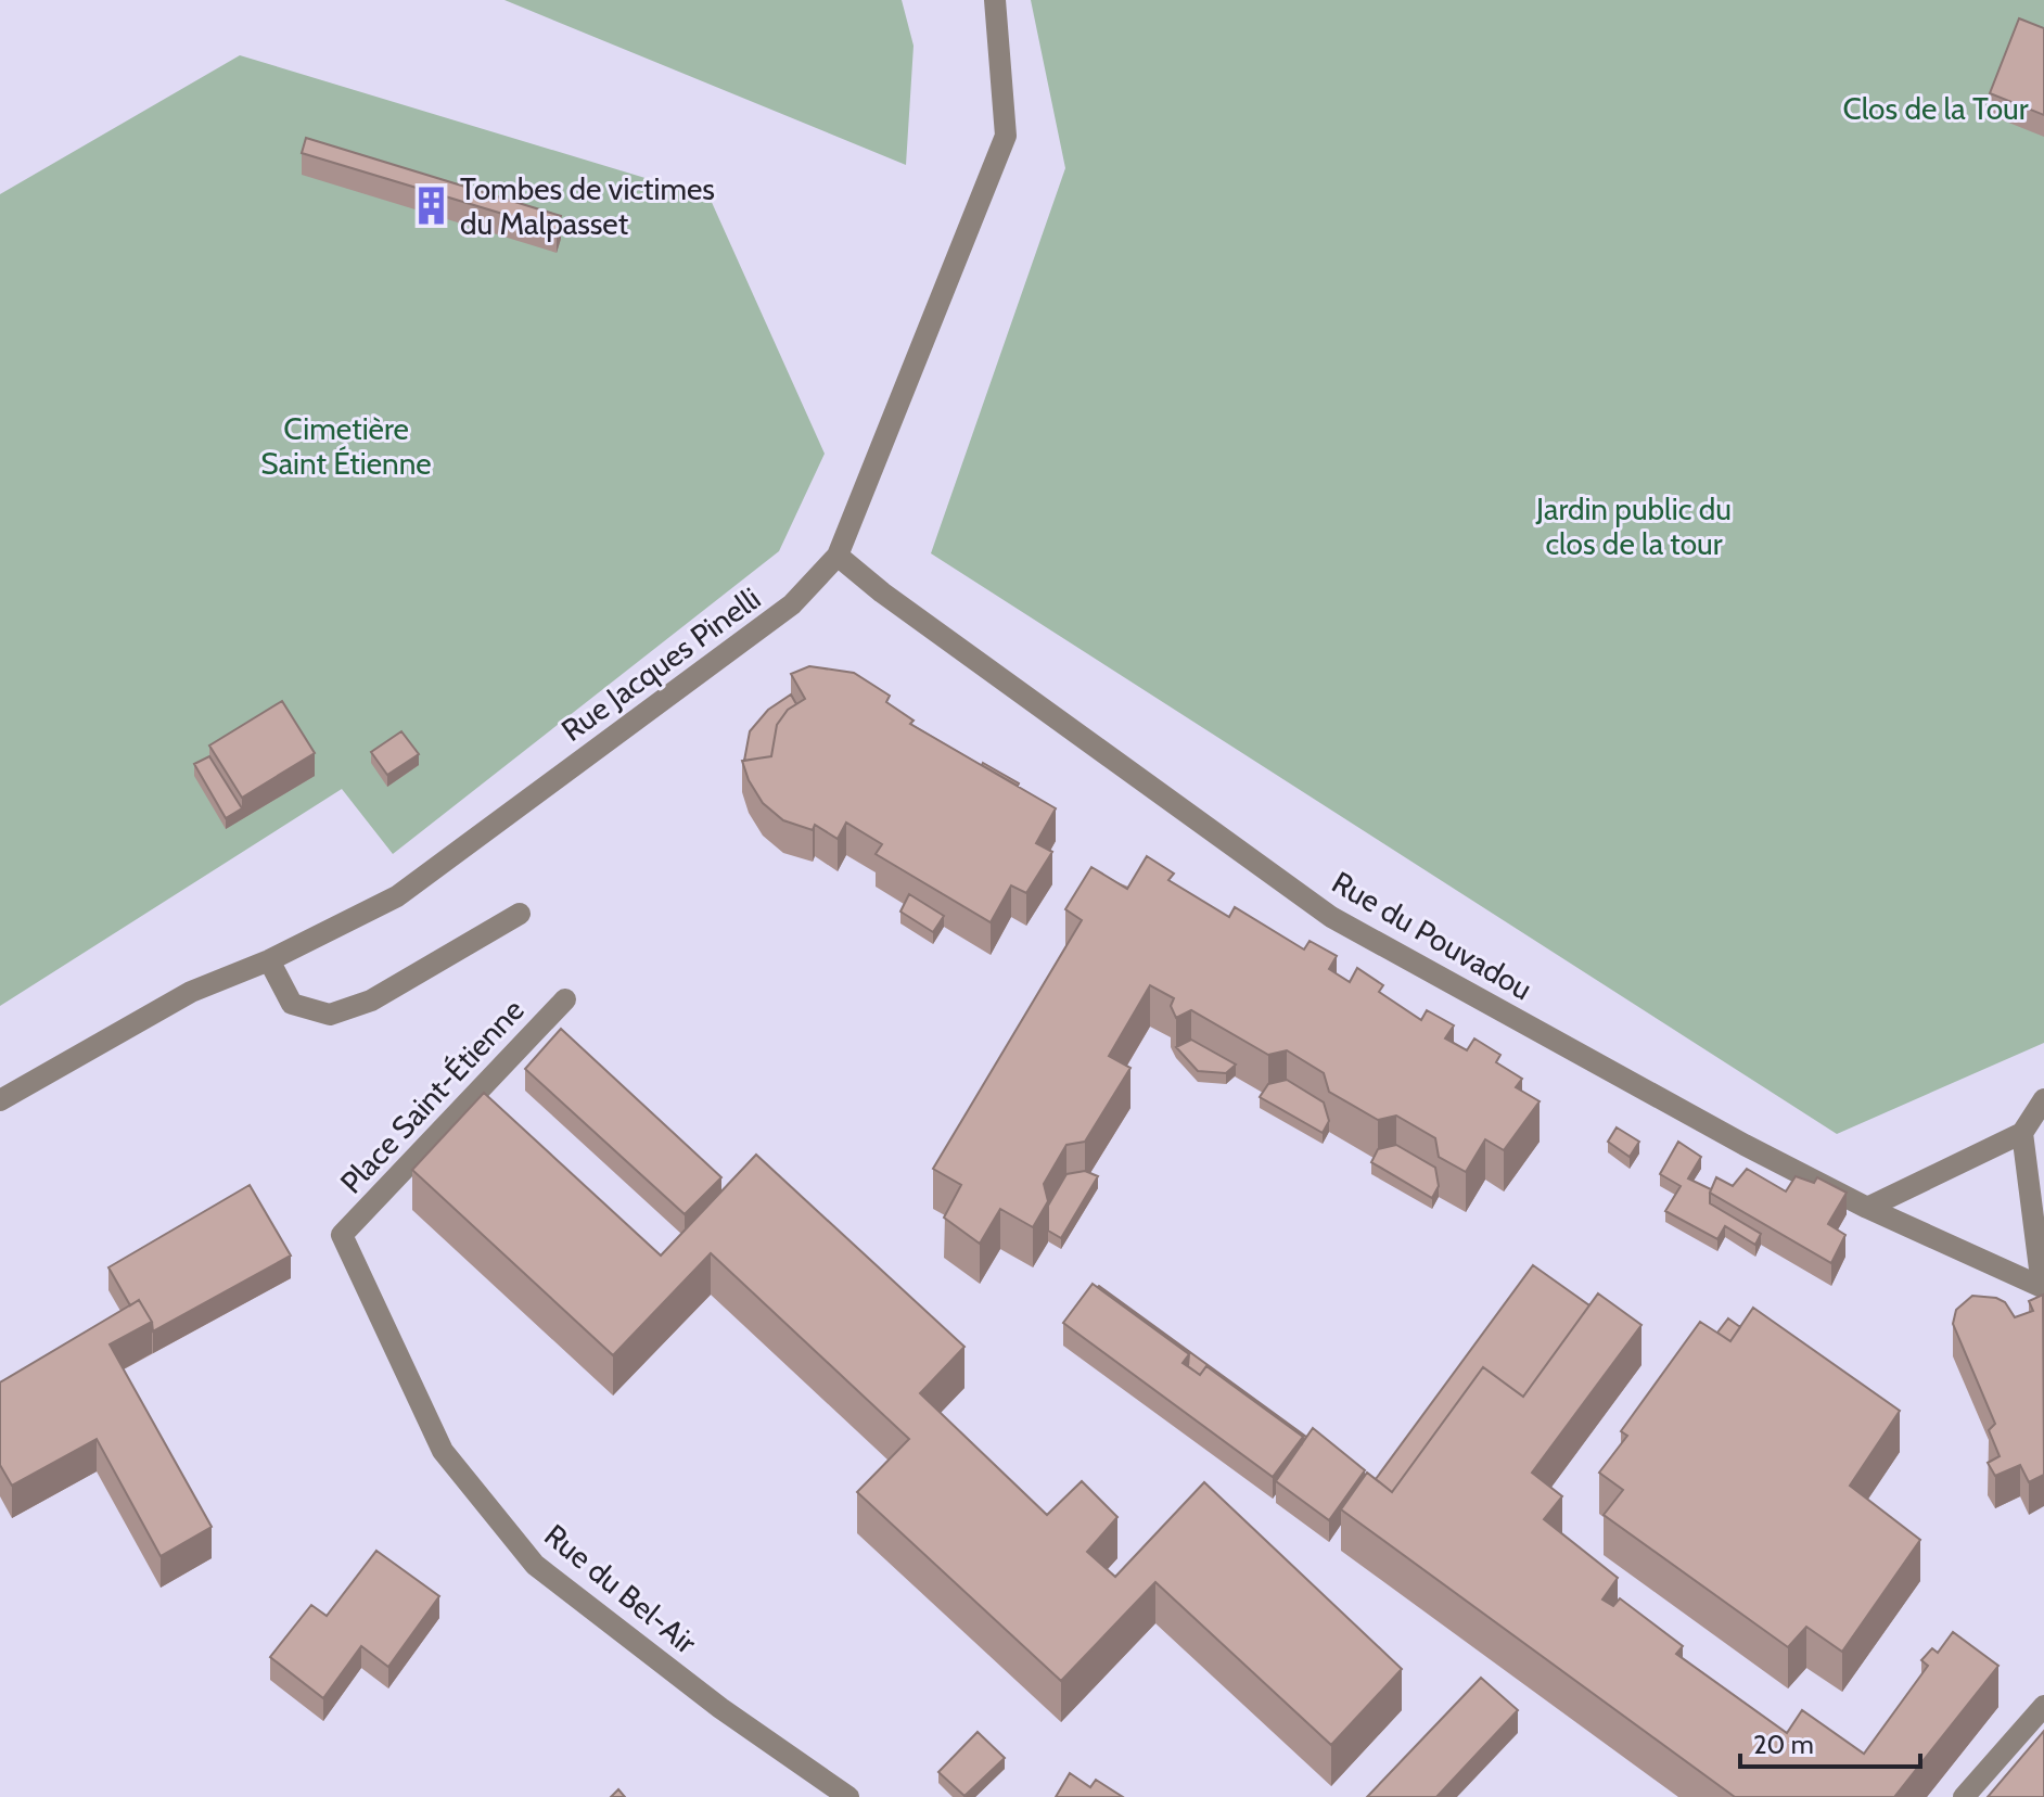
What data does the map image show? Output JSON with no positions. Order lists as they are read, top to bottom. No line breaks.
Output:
{"streets":{"street":["Rue Jacques Pinelli","Rue du Pouvadou","Place Saint-Étienne","Rue du Bel-Air"]},"crossings":[["Rue Jacques Pinelli","Rue du Pouvadou"],["Place Saint-Étienne","Rue du Bel-Air"]],"parks":["Clos de la Tour","Cimetière Saint Étienne","Jardin public du clos de la tour"],"places":{"building":["Tombes de victimes du Malpasset"]},"scale_bar":"20 m"}
